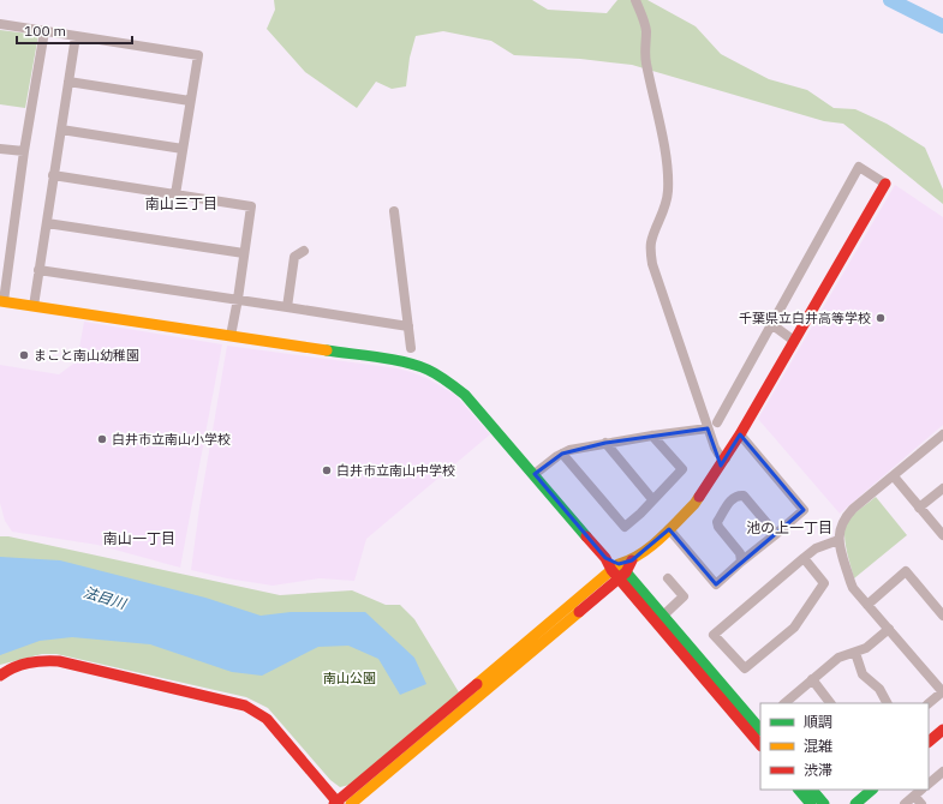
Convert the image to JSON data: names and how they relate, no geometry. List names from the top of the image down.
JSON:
{
  "districts": ["南山三丁目", "池の上一丁目", "南山一丁目"],
  "water": ["法目川"],
  "parks": ["南山公園"],
  "places": [
    "千葉県立白井高等学校",
    "まこと南山幼稚園",
    "白井市立南山小学校",
    "白井市立南山中学校"
  ],
  "legend": ["順調", "混雑", "渋滞"],
  "scale_bar": "100 m"
}
